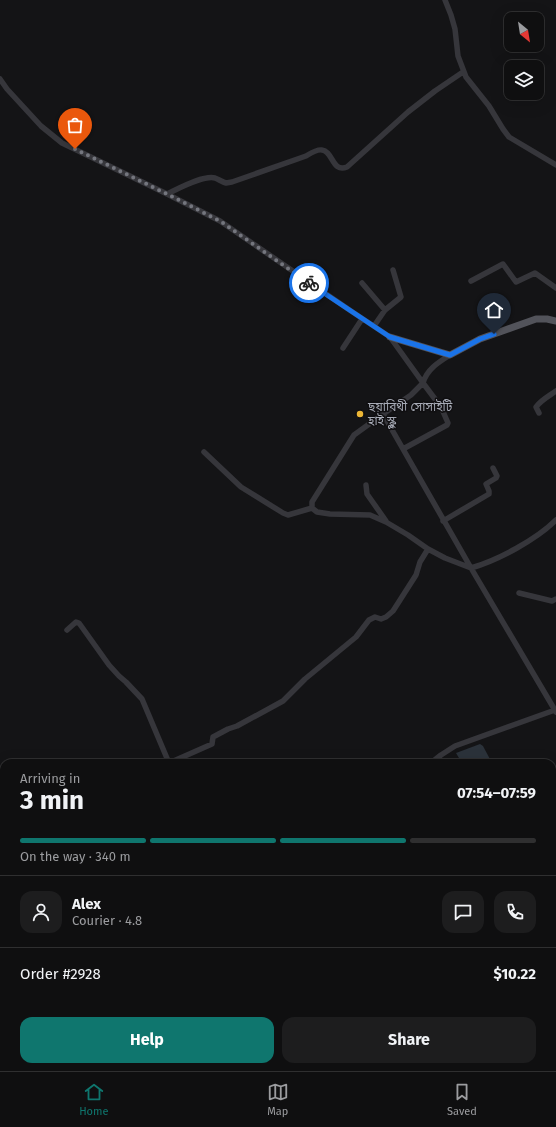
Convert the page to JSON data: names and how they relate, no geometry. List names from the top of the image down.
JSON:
{
  "places": ["ছয়াবিথী সোসাইটি হাই স্কুল"],
  "north": "bottom right",
  "page": {
    "heading": ["3 min", "Arriving in", "07:54–07:59"],
    "panel": [
      "Alex",
      "Courier · 4.8",
      "Order #2928",
      "$10.22"
    ],
    "bar": "On the way · 340 m",
    "buttons": ["Help", "Share"],
    "tabs": ["Home", "Map", "Saved"]
  }
}
